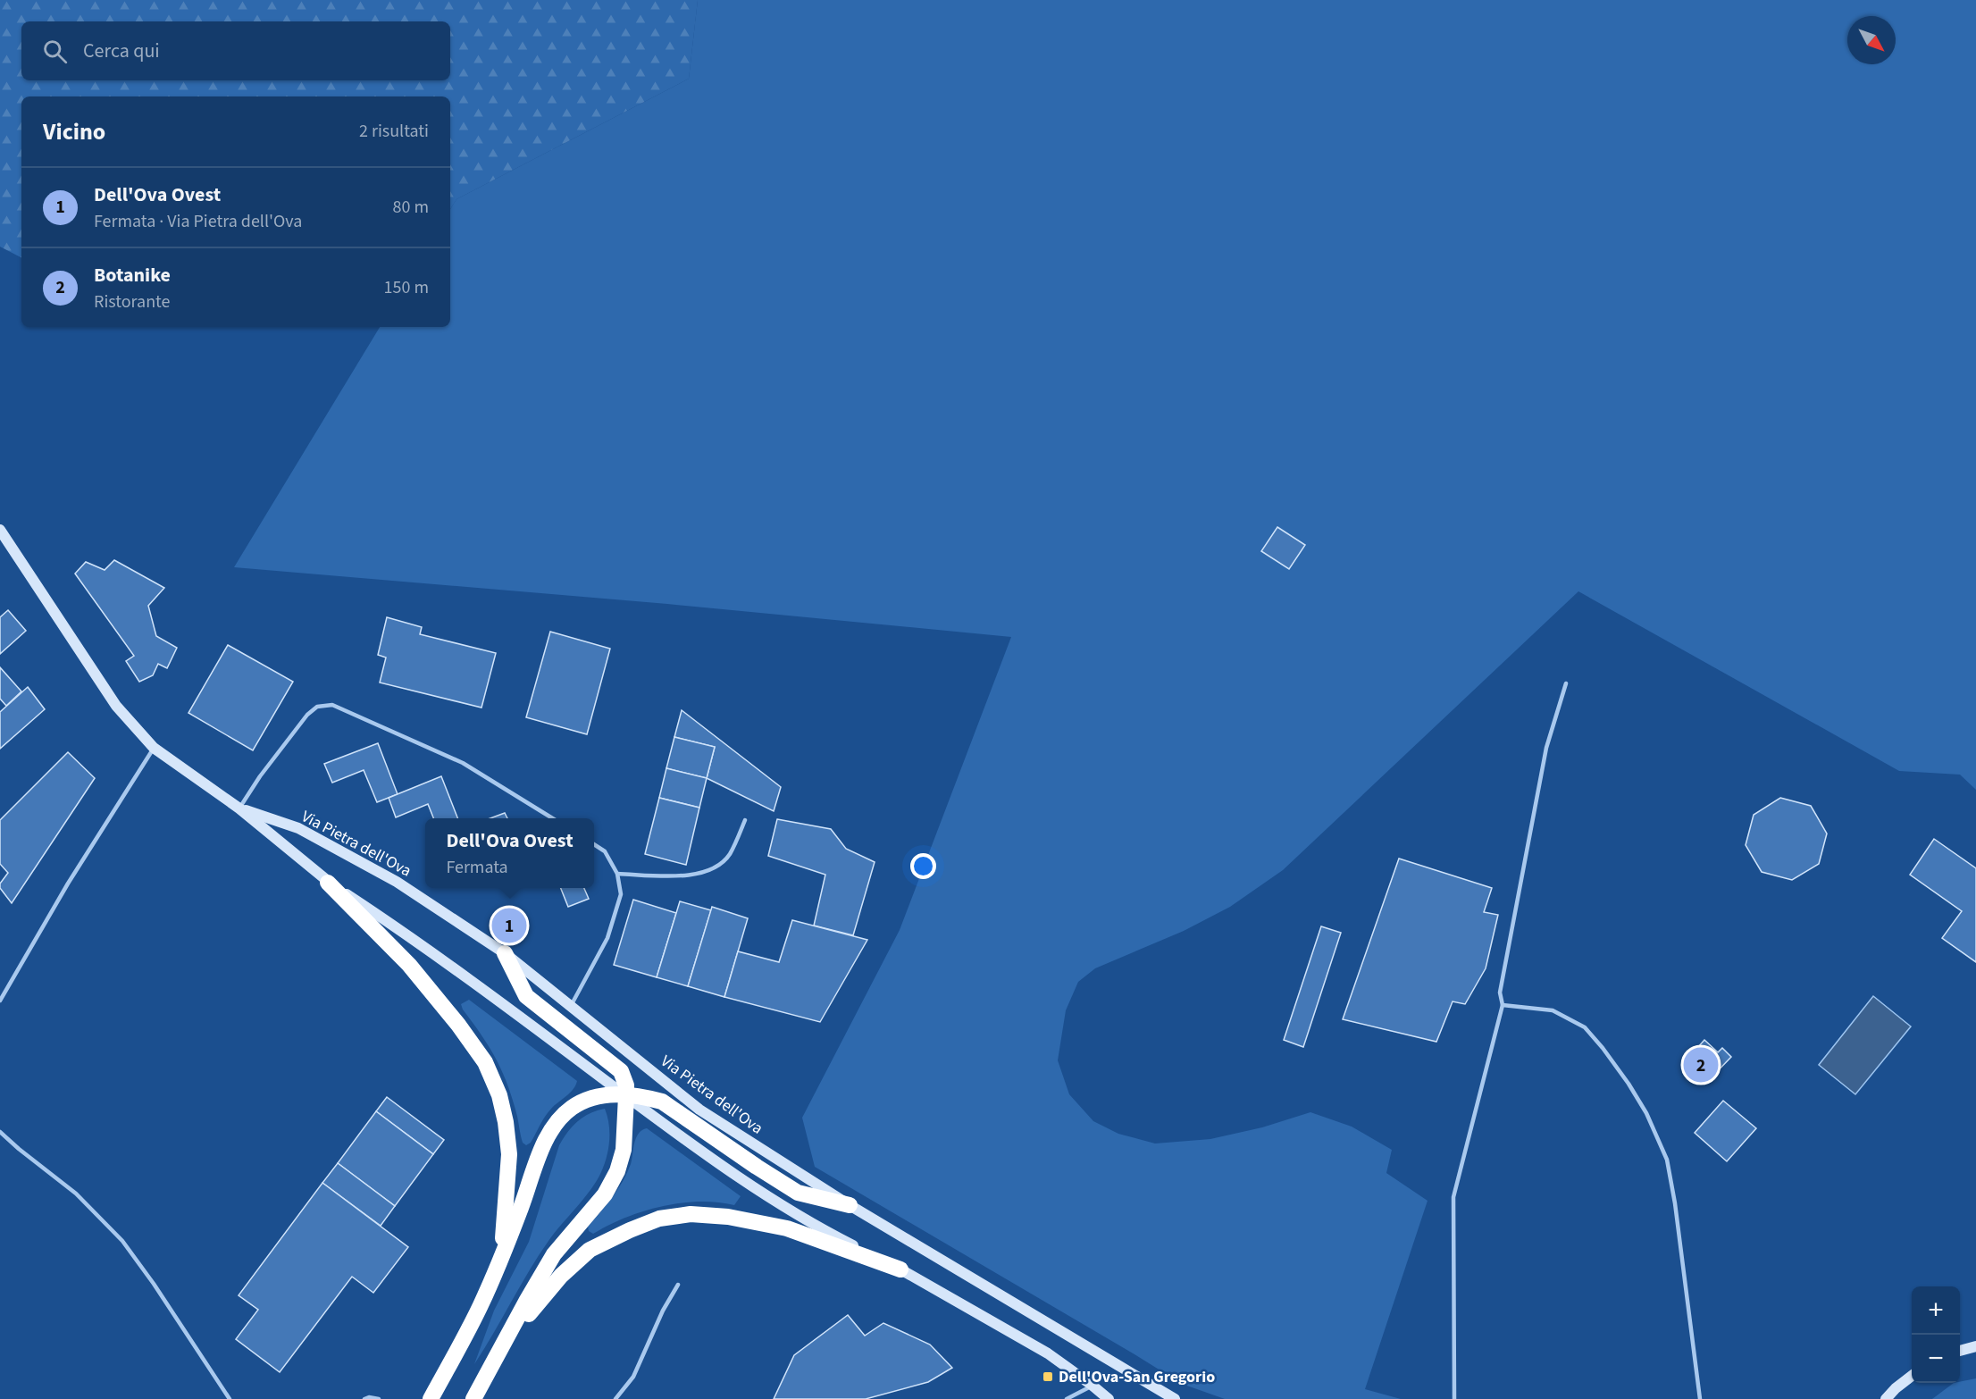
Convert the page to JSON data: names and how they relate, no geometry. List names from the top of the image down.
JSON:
{
  "streets": {
    "main road": ["Via Pietra dell'Ova"]
  },
  "places": {
    "transit": ["Dell'Ova-San Gregorio"]
  },
  "north": "bottom right",
  "page": {
    "search": "Cerca qui",
    "heading": ["Vicino", "2 risultati"],
    "list": [
      {
        "mark": "1",
        "name": "Dell'Ova Ovest",
        "note": "Fermata · Via Pietra dell'Ova",
        "value": "80 m"
      },
      {
        "mark": "2",
        "name": "Botanike",
        "note": "Ristorante",
        "value": "150 m"
      }
    ],
    "popup": ["Dell'Ova Ovest", "Fermata"],
    "pins": ["1", "2"],
    "map_buttons": ["+", "−"]
  }
}
